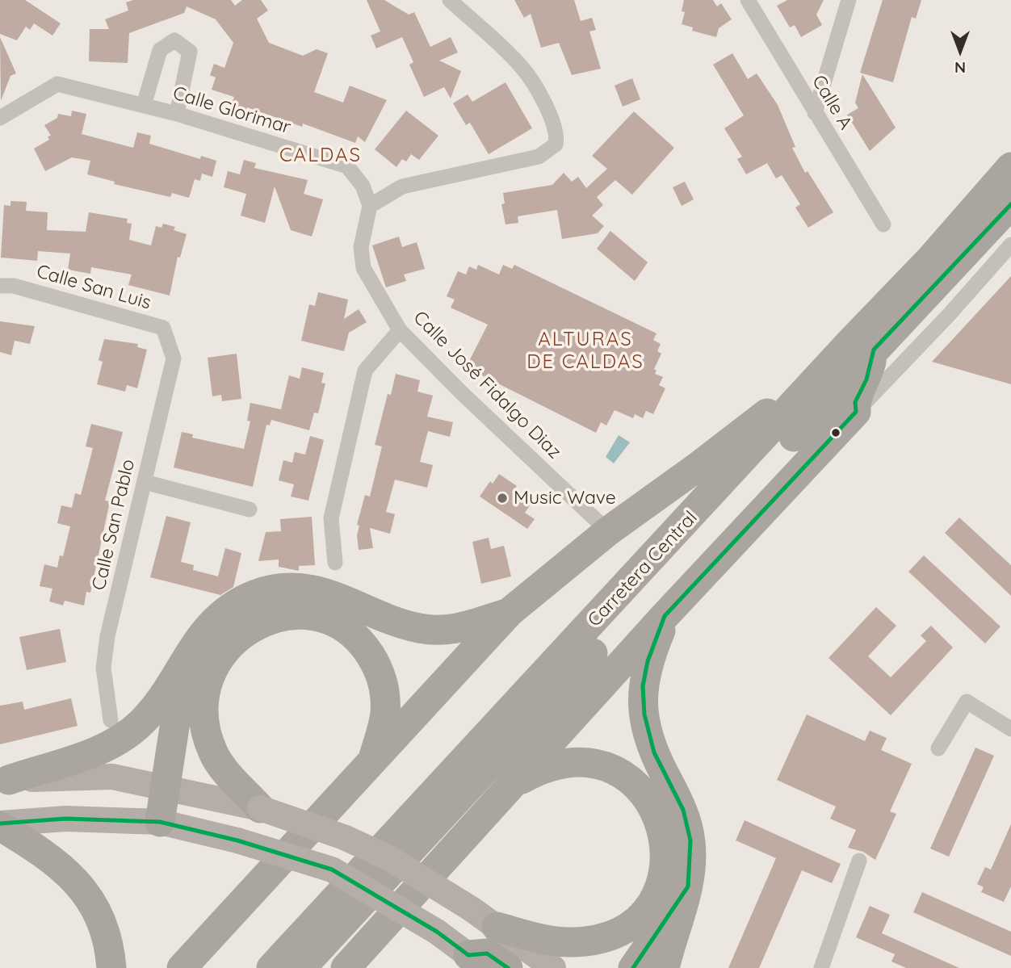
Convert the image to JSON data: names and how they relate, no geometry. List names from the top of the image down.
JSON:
{
  "streets": {
    "highway": ["Carretera Central"],
    "street": [
      "Calle A",
      "Calle Glorimar",
      "Calle San Luis",
      "Calle José Fidalgo Diaz",
      "Calle San Pablo"
    ]
  },
  "crossings": [
    ["Calle Glorimar", "Calle José Fidalgo Diaz"],
    ["Calle San Luis", "Calle San Pablo"]
  ],
  "districts": ["CALDAS", "ALTURAS DE CALDAS"],
  "places": ["Music Wave"],
  "north": "bottom"
}
